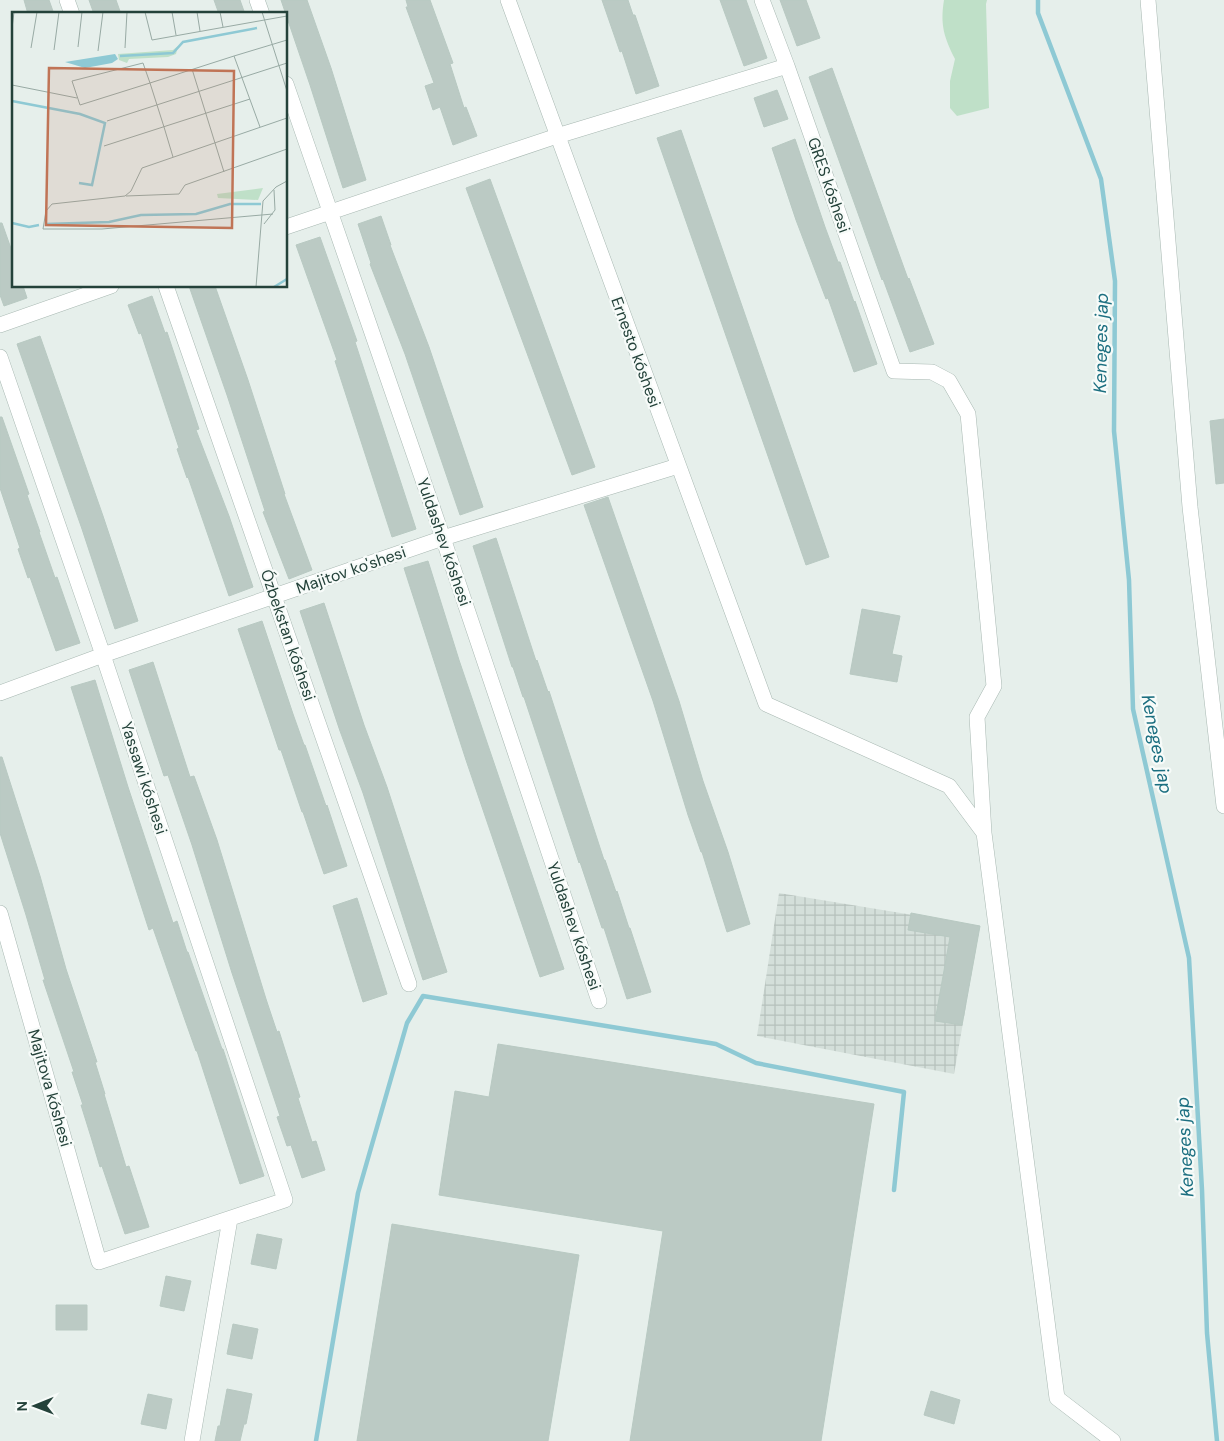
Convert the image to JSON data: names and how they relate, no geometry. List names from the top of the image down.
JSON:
{
  "streets": {
    "street": [
      "GRES kóshesi",
      "Ernesto kóshesi",
      "Yuldashev kóshesi",
      "Majitov ko'shesi",
      "Ózbekstan kóshesi",
      "Yassawi kóshesi",
      "Majitova kóshesi"
    ]
  },
  "crossings": [
    ["GRES kóshesi", "Ernesto kóshesi"],
    ["Ernesto kóshesi", "Majitov ko'shesi"],
    ["Yuldashev kóshesi", "Majitov ko'shesi"],
    ["Majitov ko'shesi", "Ózbekstan kóshesi"],
    ["Majitov ko'shesi", "Yassawi kóshesi"],
    ["Yassawi kóshesi", "Majitova kóshesi"]
  ],
  "water": ["Keneges jap"],
  "north": "left"
}
